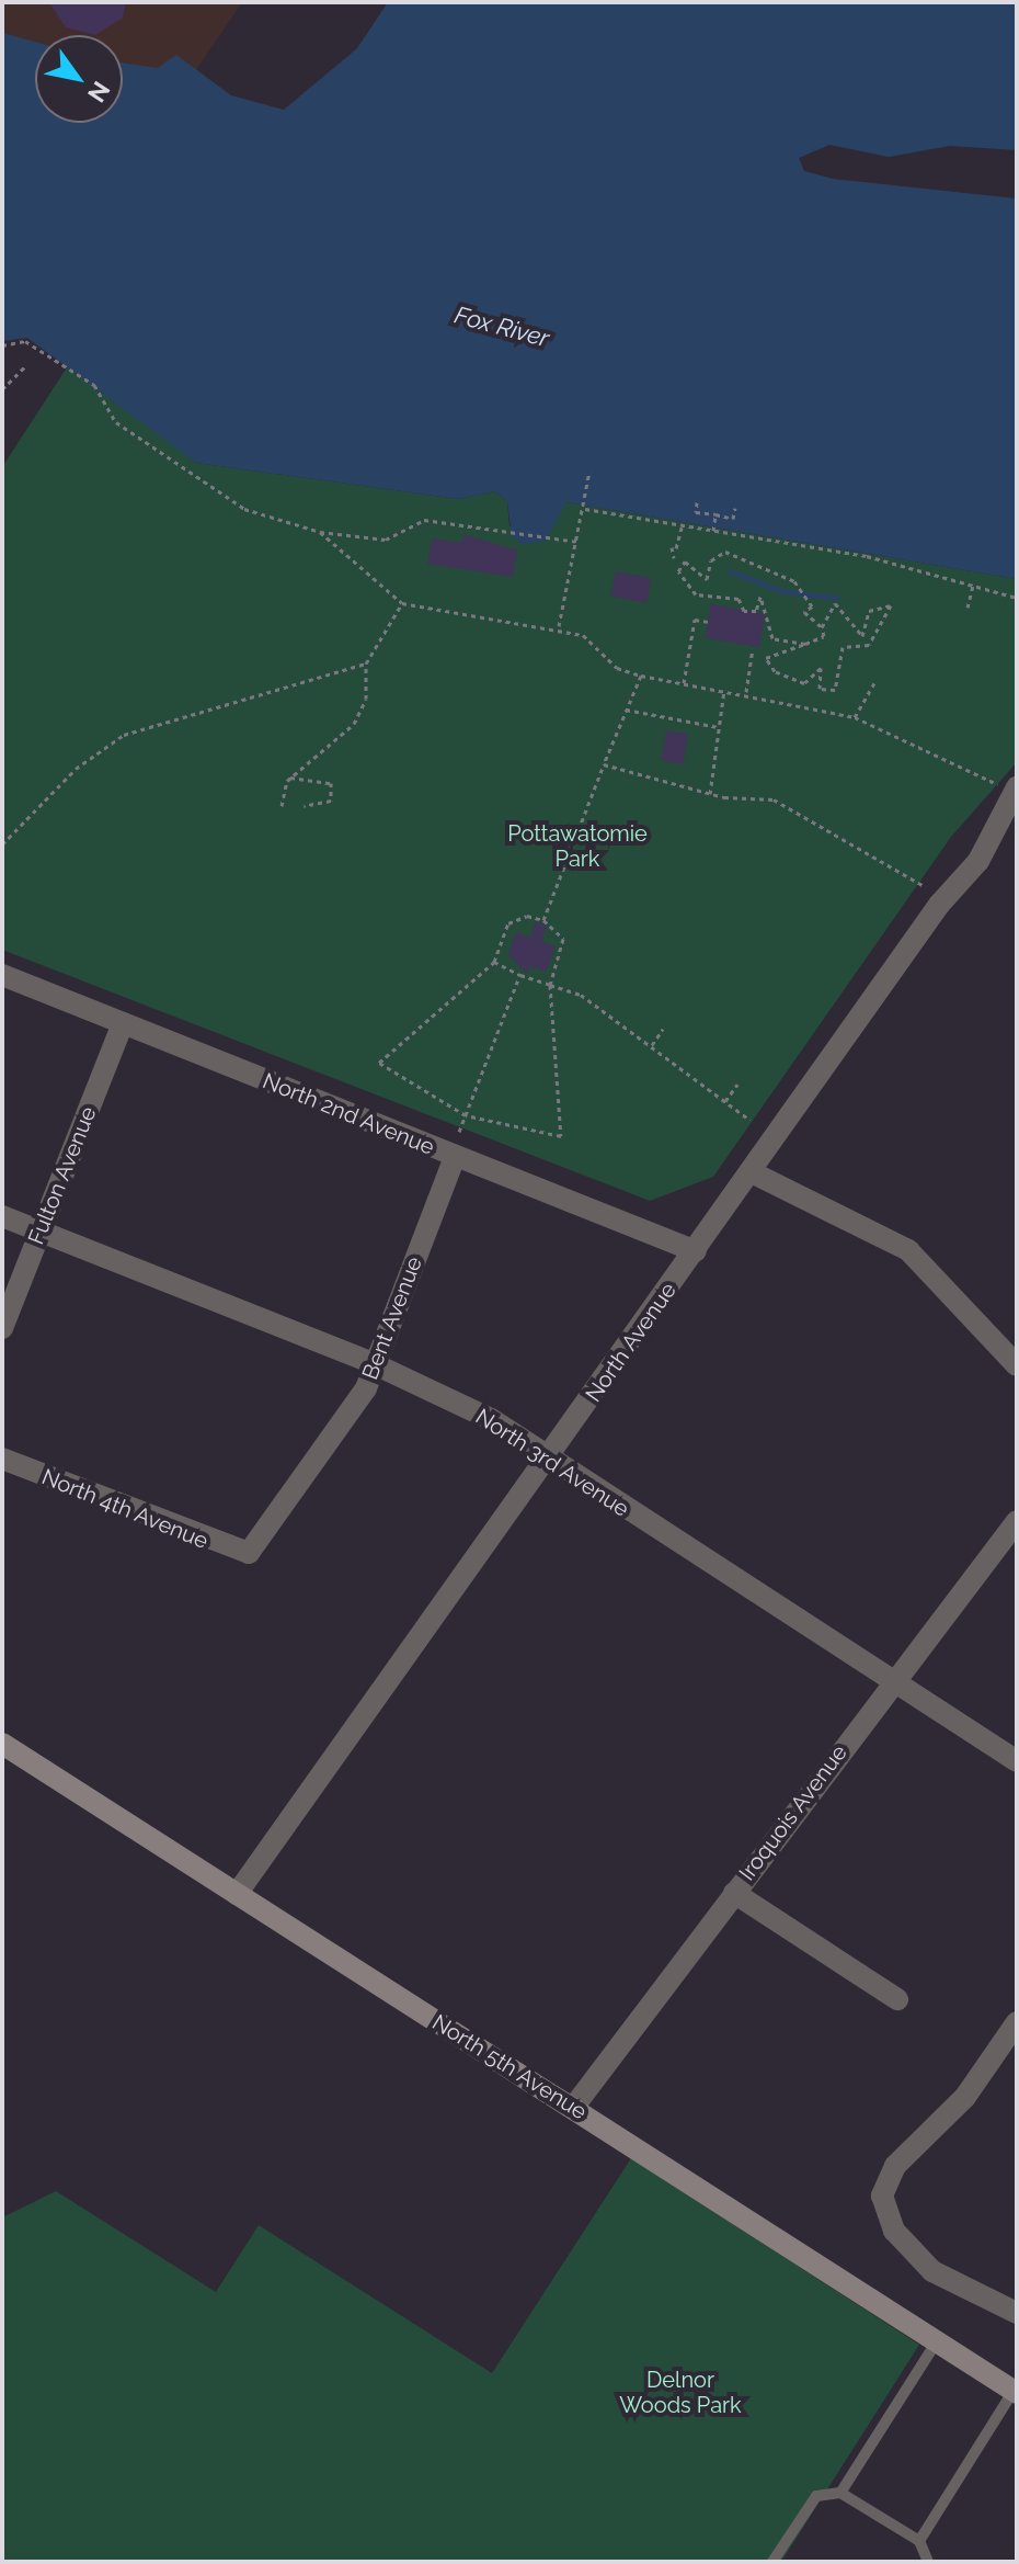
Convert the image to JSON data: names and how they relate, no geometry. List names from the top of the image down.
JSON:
{
  "streets": {
    "main road": ["North 5th Avenue"],
    "street": [
      "North 2nd Avenue",
      "Fulton Avenue",
      "Bent Avenue",
      "North Avenue",
      "North 3rd Avenue",
      "North 4th Avenue",
      "Iroquois Avenue"
    ]
  },
  "crossings": [
    ["North 2nd Avenue", "Fulton Avenue"],
    ["North 2nd Avenue", "Bent Avenue"],
    ["North 2nd Avenue", "North Avenue"],
    ["Fulton Avenue", "North 3rd Avenue"],
    ["Bent Avenue", "North 3rd Avenue"],
    ["Bent Avenue", "North 4th Avenue"],
    ["North Avenue", "North 3rd Avenue"],
    ["North Avenue", "North 5th Avenue"],
    ["North 3rd Avenue", "Iroquois Avenue"],
    ["Iroquois Avenue", "North 5th Avenue"]
  ],
  "water": ["Fox River"],
  "parks": ["Pottawatomie Park", "Delnor Woods Park"],
  "north": "bottom right"
}
